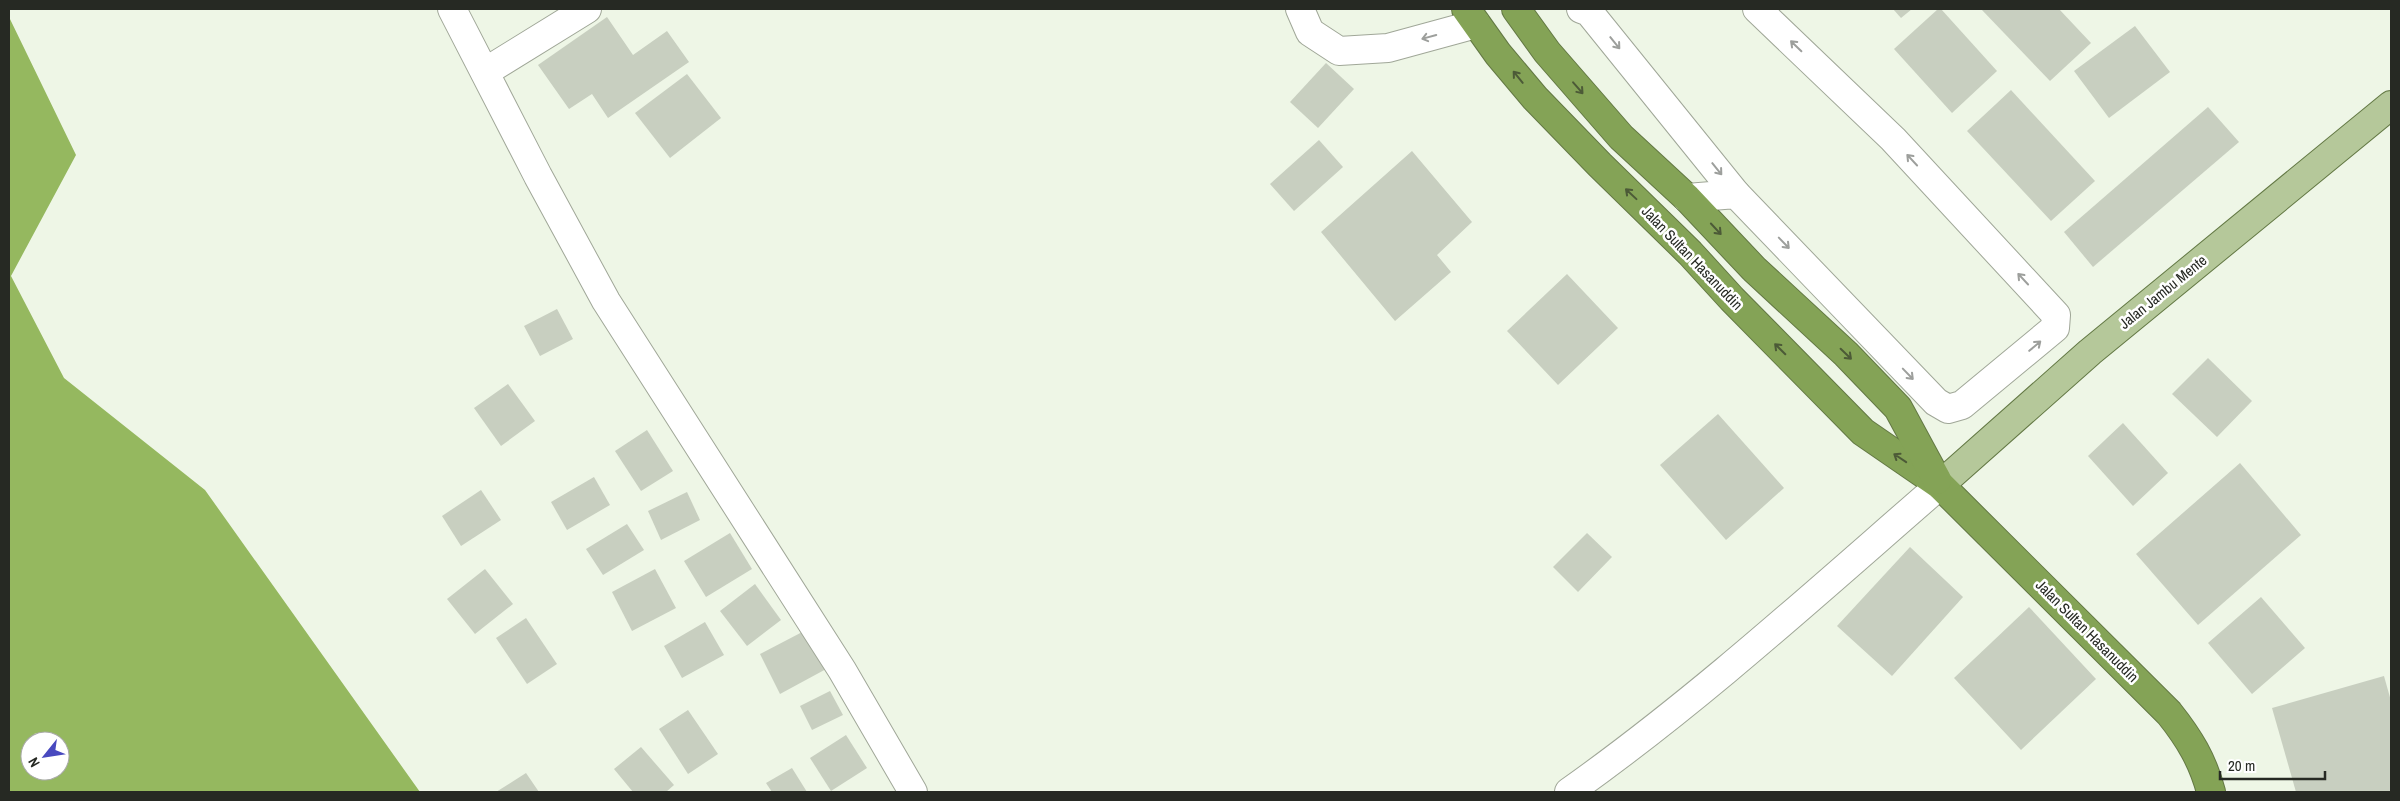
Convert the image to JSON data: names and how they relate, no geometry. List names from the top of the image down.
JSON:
{
  "streets": {
    "highway": ["Jalan Sultan Hasanuddin"],
    "main road": ["Jalan Jambu Mente"]
  },
  "crossings": [
    ["Jalan Sultan Hasanuddin", "Jalan Jambu Mente"]
  ],
  "scale_bar": "20 m",
  "north": "bottom left"
}
